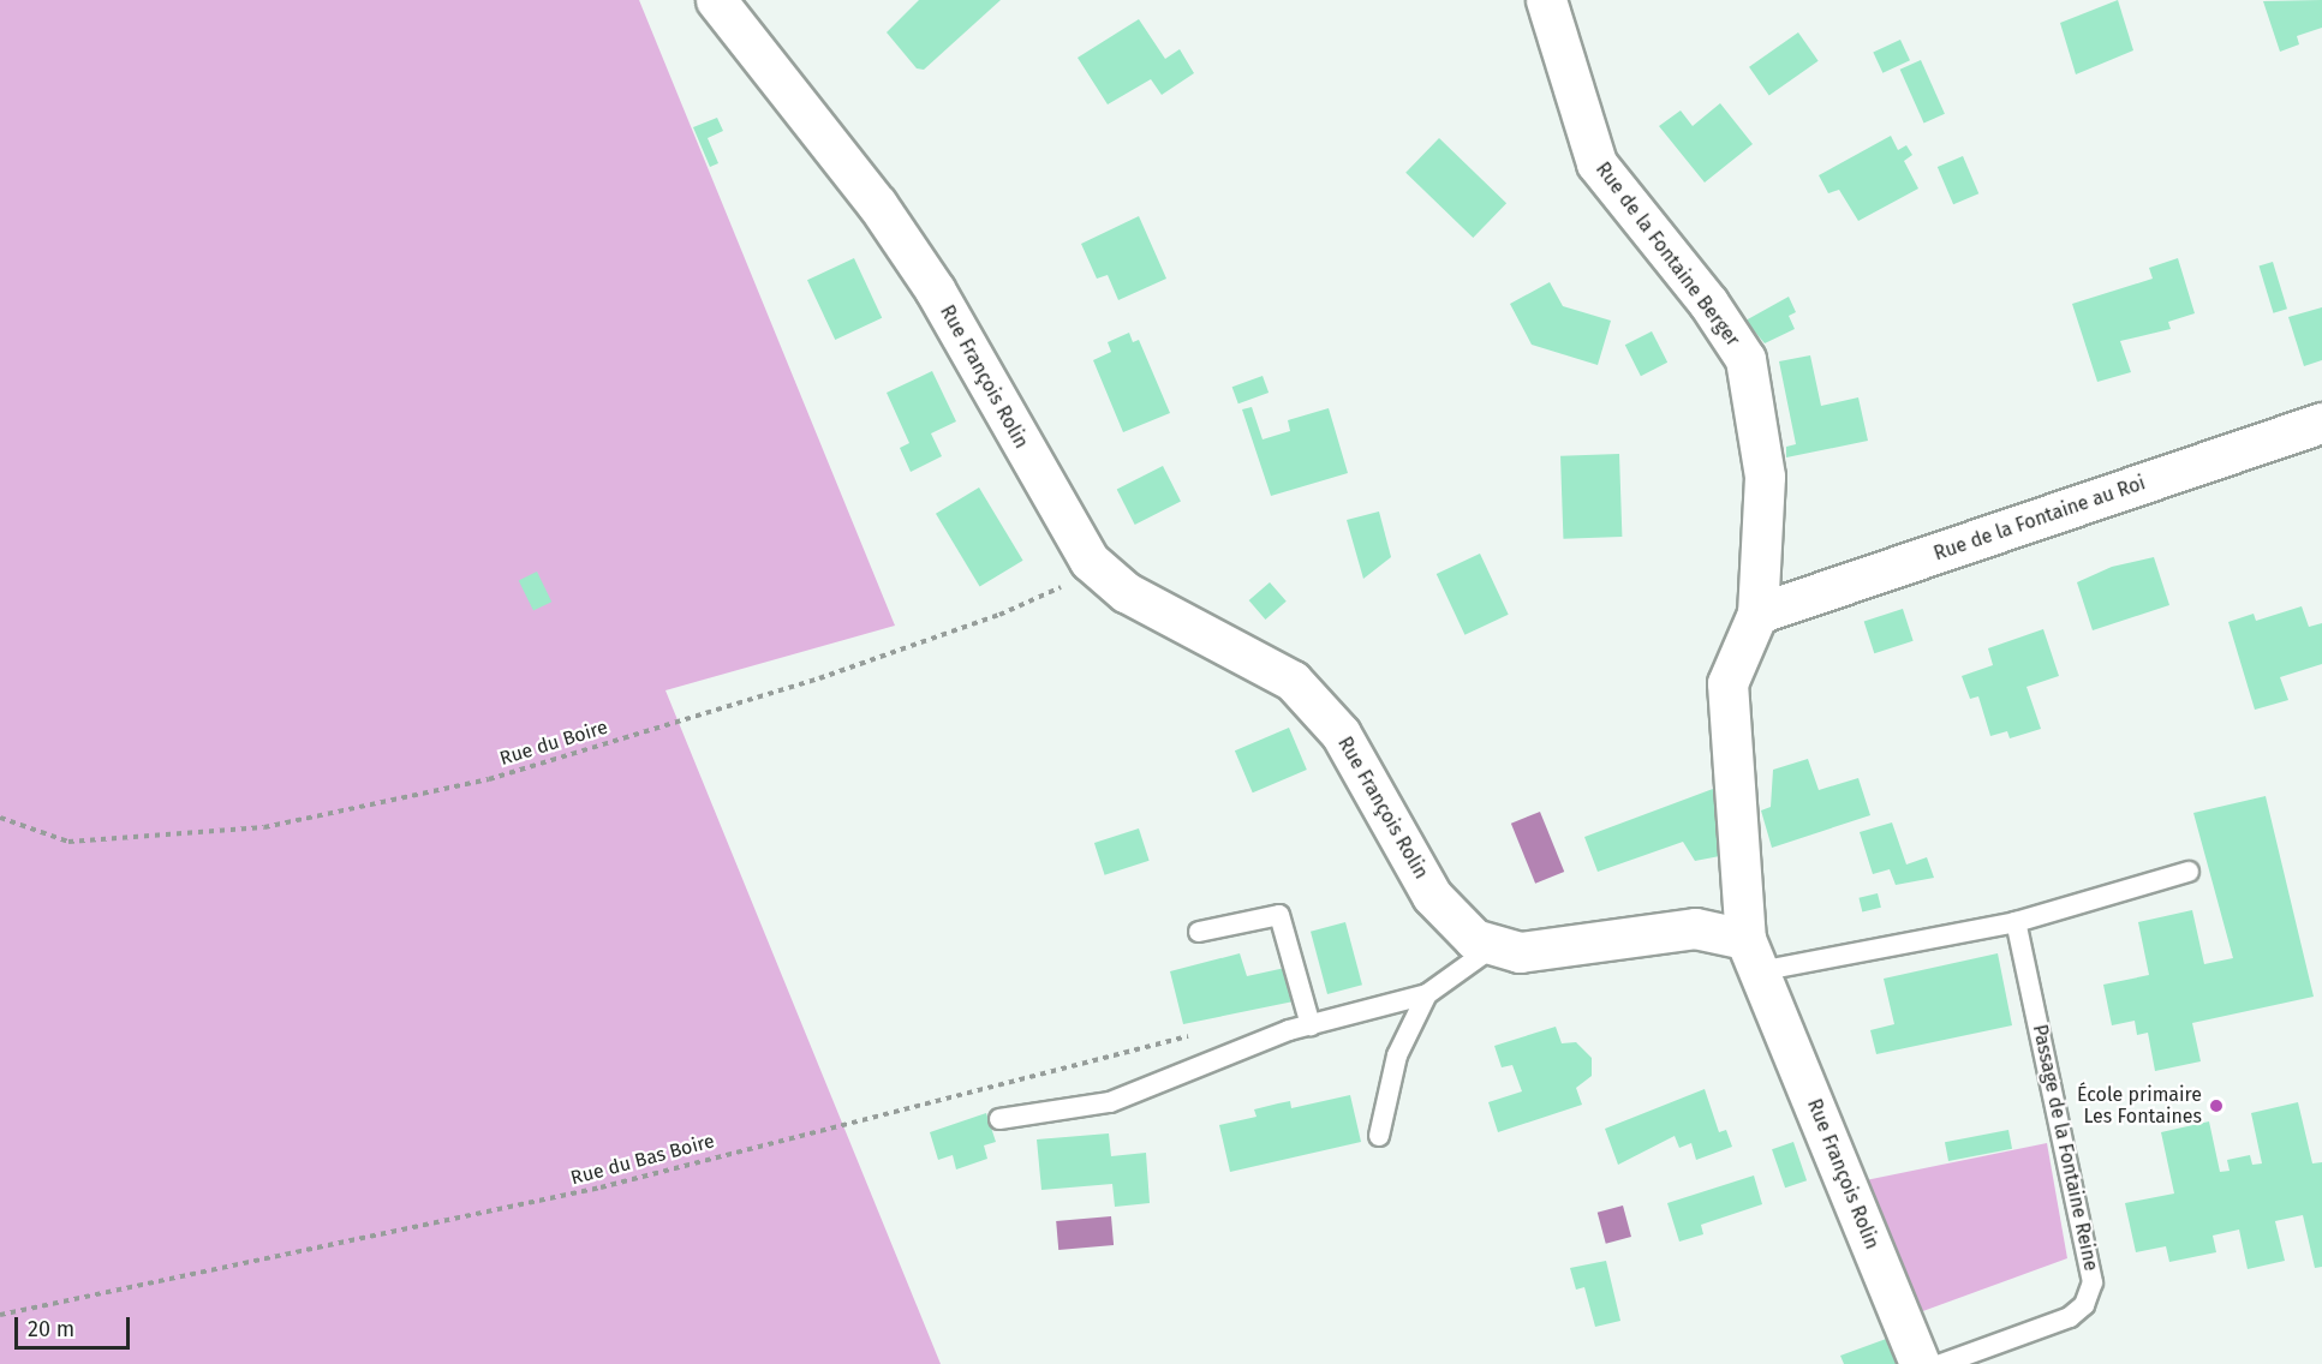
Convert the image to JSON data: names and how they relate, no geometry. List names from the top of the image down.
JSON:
{
  "streets": {
    "street": ["Rue de la Fontaine Berger", "Rue François Rolin", "Rue de la Fontaine au Roi"],
    "lane": ["Passage de la Fontaine Reine"],
    "path": ["Rue du Boire", "Rue du Bas Boire"]
  },
  "crossings": [
    ["Rue de la Fontaine Berger", "Rue François Rolin"],
    ["Rue de la Fontaine Berger", "Rue de la Fontaine au Roi"],
    ["Rue François Rolin", "Rue du Boire"]
  ],
  "places": ["École primaire Les Fontaines"],
  "scale_bar": "20 m"
}
